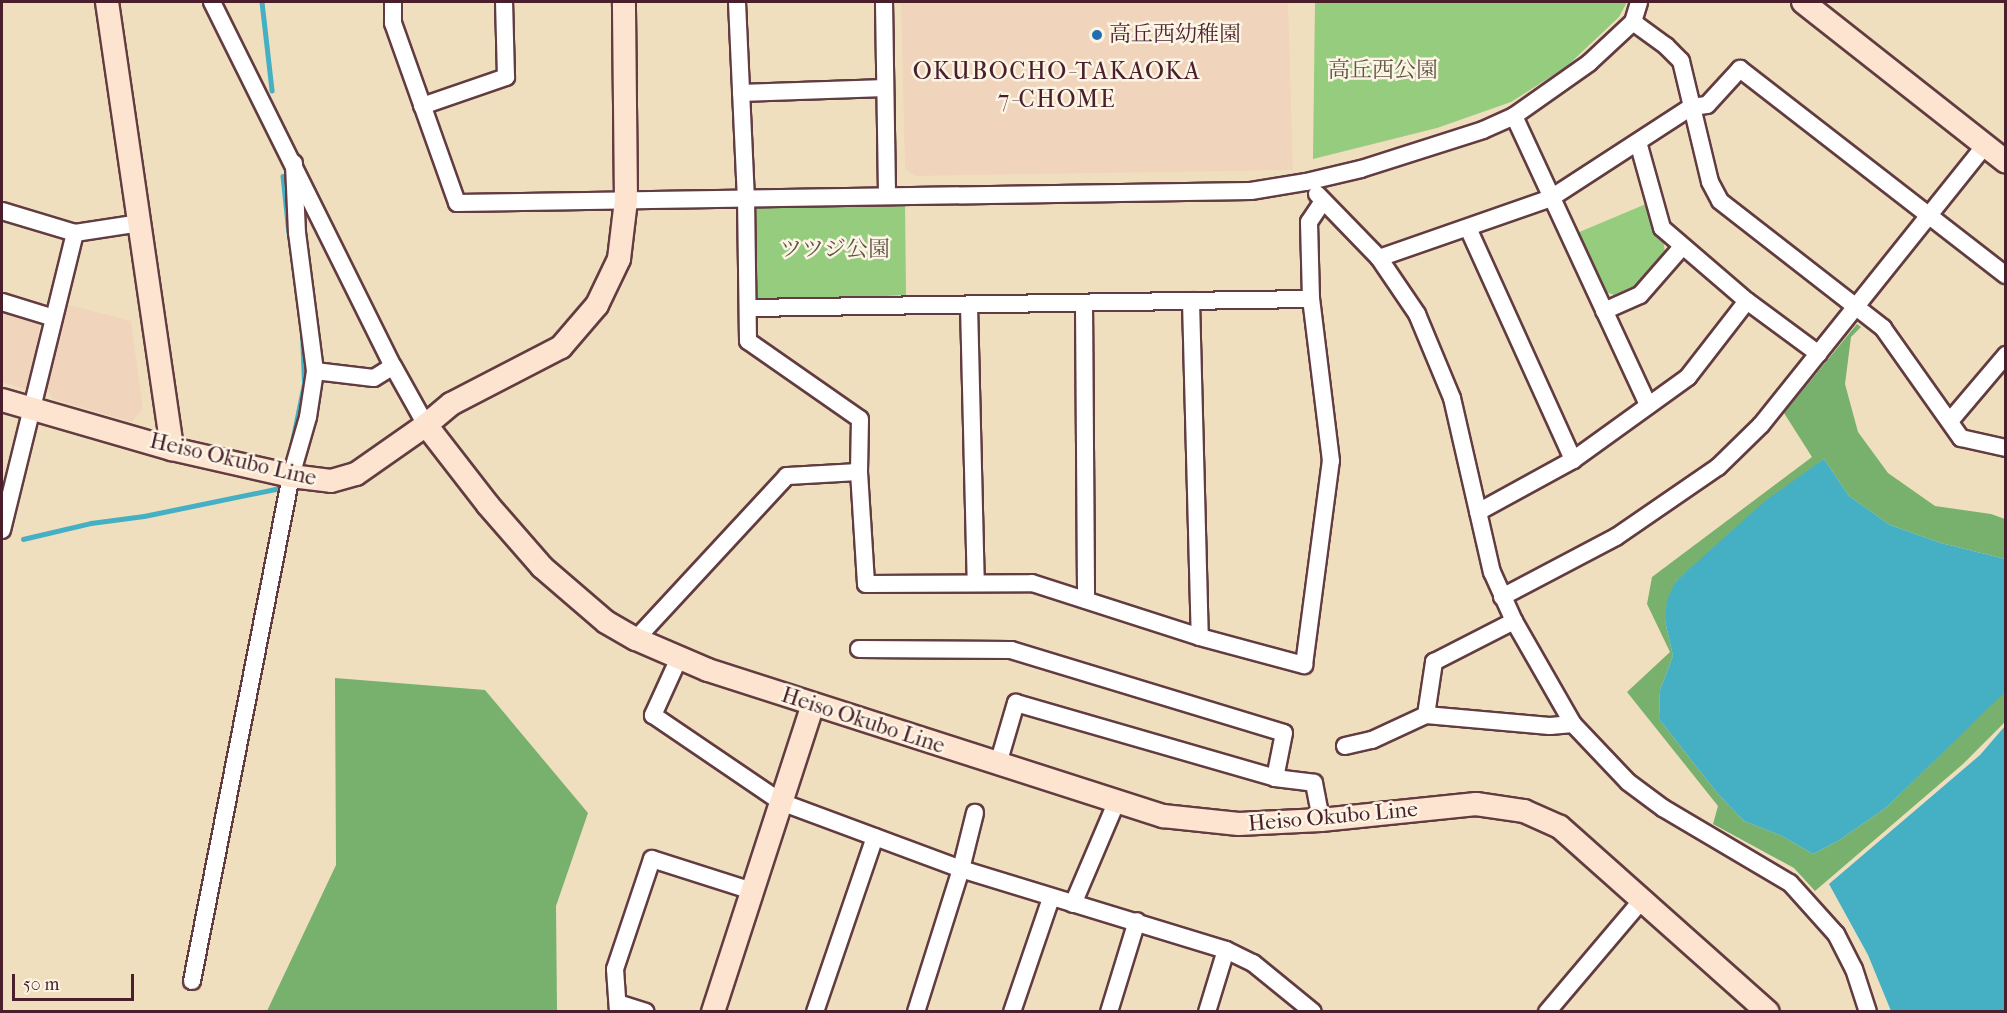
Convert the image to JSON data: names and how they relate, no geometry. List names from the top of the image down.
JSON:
{
  "streets": {
    "main road": ["Heiso Okubo Line"]
  },
  "districts": ["OKUBOCHO-TAKAOKA 7-CHOME"],
  "parks": ["高丘西公園", "ツツジ公園"],
  "places": ["高丘西幼稚園"],
  "scale_bar": "50 m"
}
